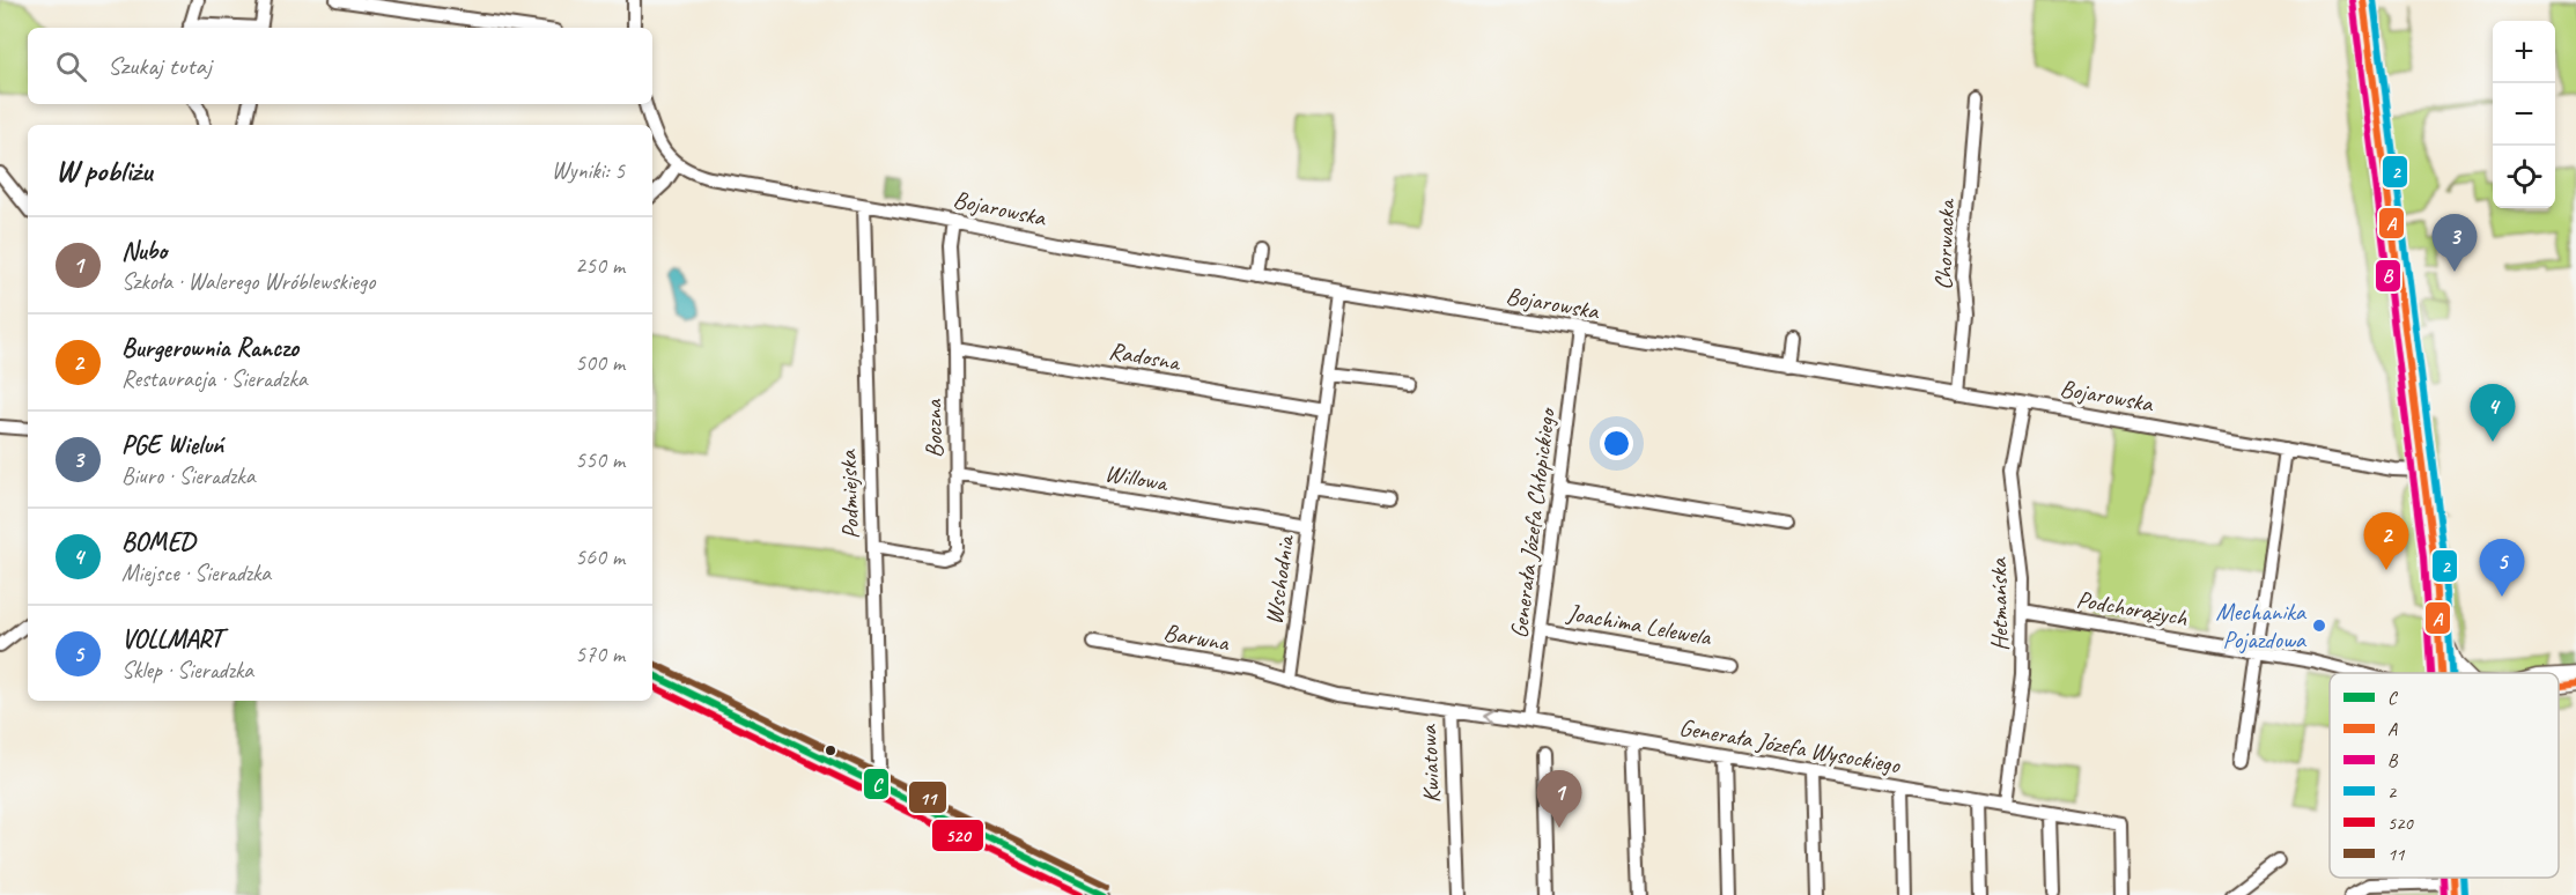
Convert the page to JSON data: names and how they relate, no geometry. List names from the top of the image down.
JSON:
{
  "streets": {
    "street": [
      "Bojarowska",
      "Chorwacka",
      "Radosna",
      "Boczna",
      "Willowa",
      "Podmiejska",
      "Generała Józefa Chłopickiego",
      "Wschodnia",
      "Hetmańska",
      "Podchorążych",
      "Joachima Lelewela",
      "Barwna",
      "Generała Józefa Wysockiego",
      "Kwiatowa"
    ]
  },
  "crossings": [
    ["Bojarowska", "Chorwacka"],
    ["Bojarowska", "Boczna"],
    ["Bojarowska", "Podmiejska"],
    ["Bojarowska", "Generała Józefa Chłopickiego"],
    ["Bojarowska", "Wschodnia"],
    ["Bojarowska", "Hetmańska"],
    ["Radosna", "Boczna"],
    ["Radosna", "Wschodnia"],
    ["Boczna", "Willowa"],
    ["Boczna", "Podmiejska"],
    ["Willowa", "Wschodnia"],
    ["Generała Józefa Chłopickiego", "Joachima Lelewela"],
    ["Generała Józefa Chłopickiego", "Generała Józefa Wysockiego"],
    ["Wschodnia", "Barwna"],
    ["Wschodnia", "Kwiatowa"],
    ["Hetmańska", "Podchorążych"],
    ["Hetmańska", "Generała Józefa Wysockiego"],
    ["Barwna", "Kwiatowa"],
    ["Generała Józefa Wysockiego", "Kwiatowa"]
  ],
  "places": ["Mechanika Pojazdowa"],
  "lines": [
    "transit line A",
    "transit line 2",
    "transit line B",
    "transit line 11",
    "transit line C",
    "transit line 520"
  ],
  "legend": [
    "C",
    "A",
    "B",
    "2",
    "520",
    "11"
  ],
  "page": {
    "map_buttons": ["+", "−"],
    "search": "Szukaj tutaj",
    "heading": ["W pobliżu", "Wyniki: 5"],
    "pins": [
      "3",
      "4",
      "2",
      "5",
      "1"
    ],
    "list": [
      {
        "mark": "1",
        "name": "Nubo",
        "note": "Szkoła · Walerego Wróblewskiego",
        "value": "250 m"
      },
      {
        "mark": "2",
        "name": "Burgerownia Ranczo",
        "note": "Restauracja · Sieradzka",
        "value": "500 m"
      },
      {
        "mark": "3",
        "name": "PGE Wieluń",
        "note": "Biuro · Sieradzka",
        "value": "550 m"
      },
      {
        "mark": "4",
        "name": "BOMED",
        "note": "Miejsce · Sieradzka",
        "value": "560 m"
      },
      {
        "mark": "5",
        "name": "VOLLMART",
        "note": "Sklep · Sieradzka",
        "value": "570 m"
      }
    ]
  }
}
